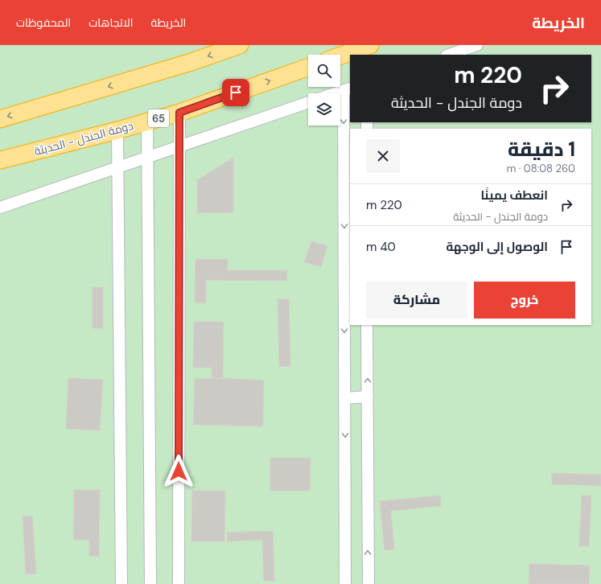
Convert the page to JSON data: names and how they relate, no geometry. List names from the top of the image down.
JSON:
{
  "streets": {
    "highway": ["65", "دومة الجندل - الحديثة"]
  },
  "page": {
    "header": "الخريطة",
    "nav": ["الخريطة", "الاتجاهات", "المحفوظات"],
    "turn": ["220 m", "دومة الجندل - الحديثة"],
    "heading": ["1 دقيقة", "260 m · 08:08"],
    "list": [
      {
        "name": "انعطف يمينًا",
        "note": "دومة الجندل - الحديثة",
        "value": "220 m"
      },
      {
        "name": "الوصول إلى الوجهة",
        "value": "40 m"
      }
    ],
    "buttons": ["خروج", "مشاركة"]
  }
}
